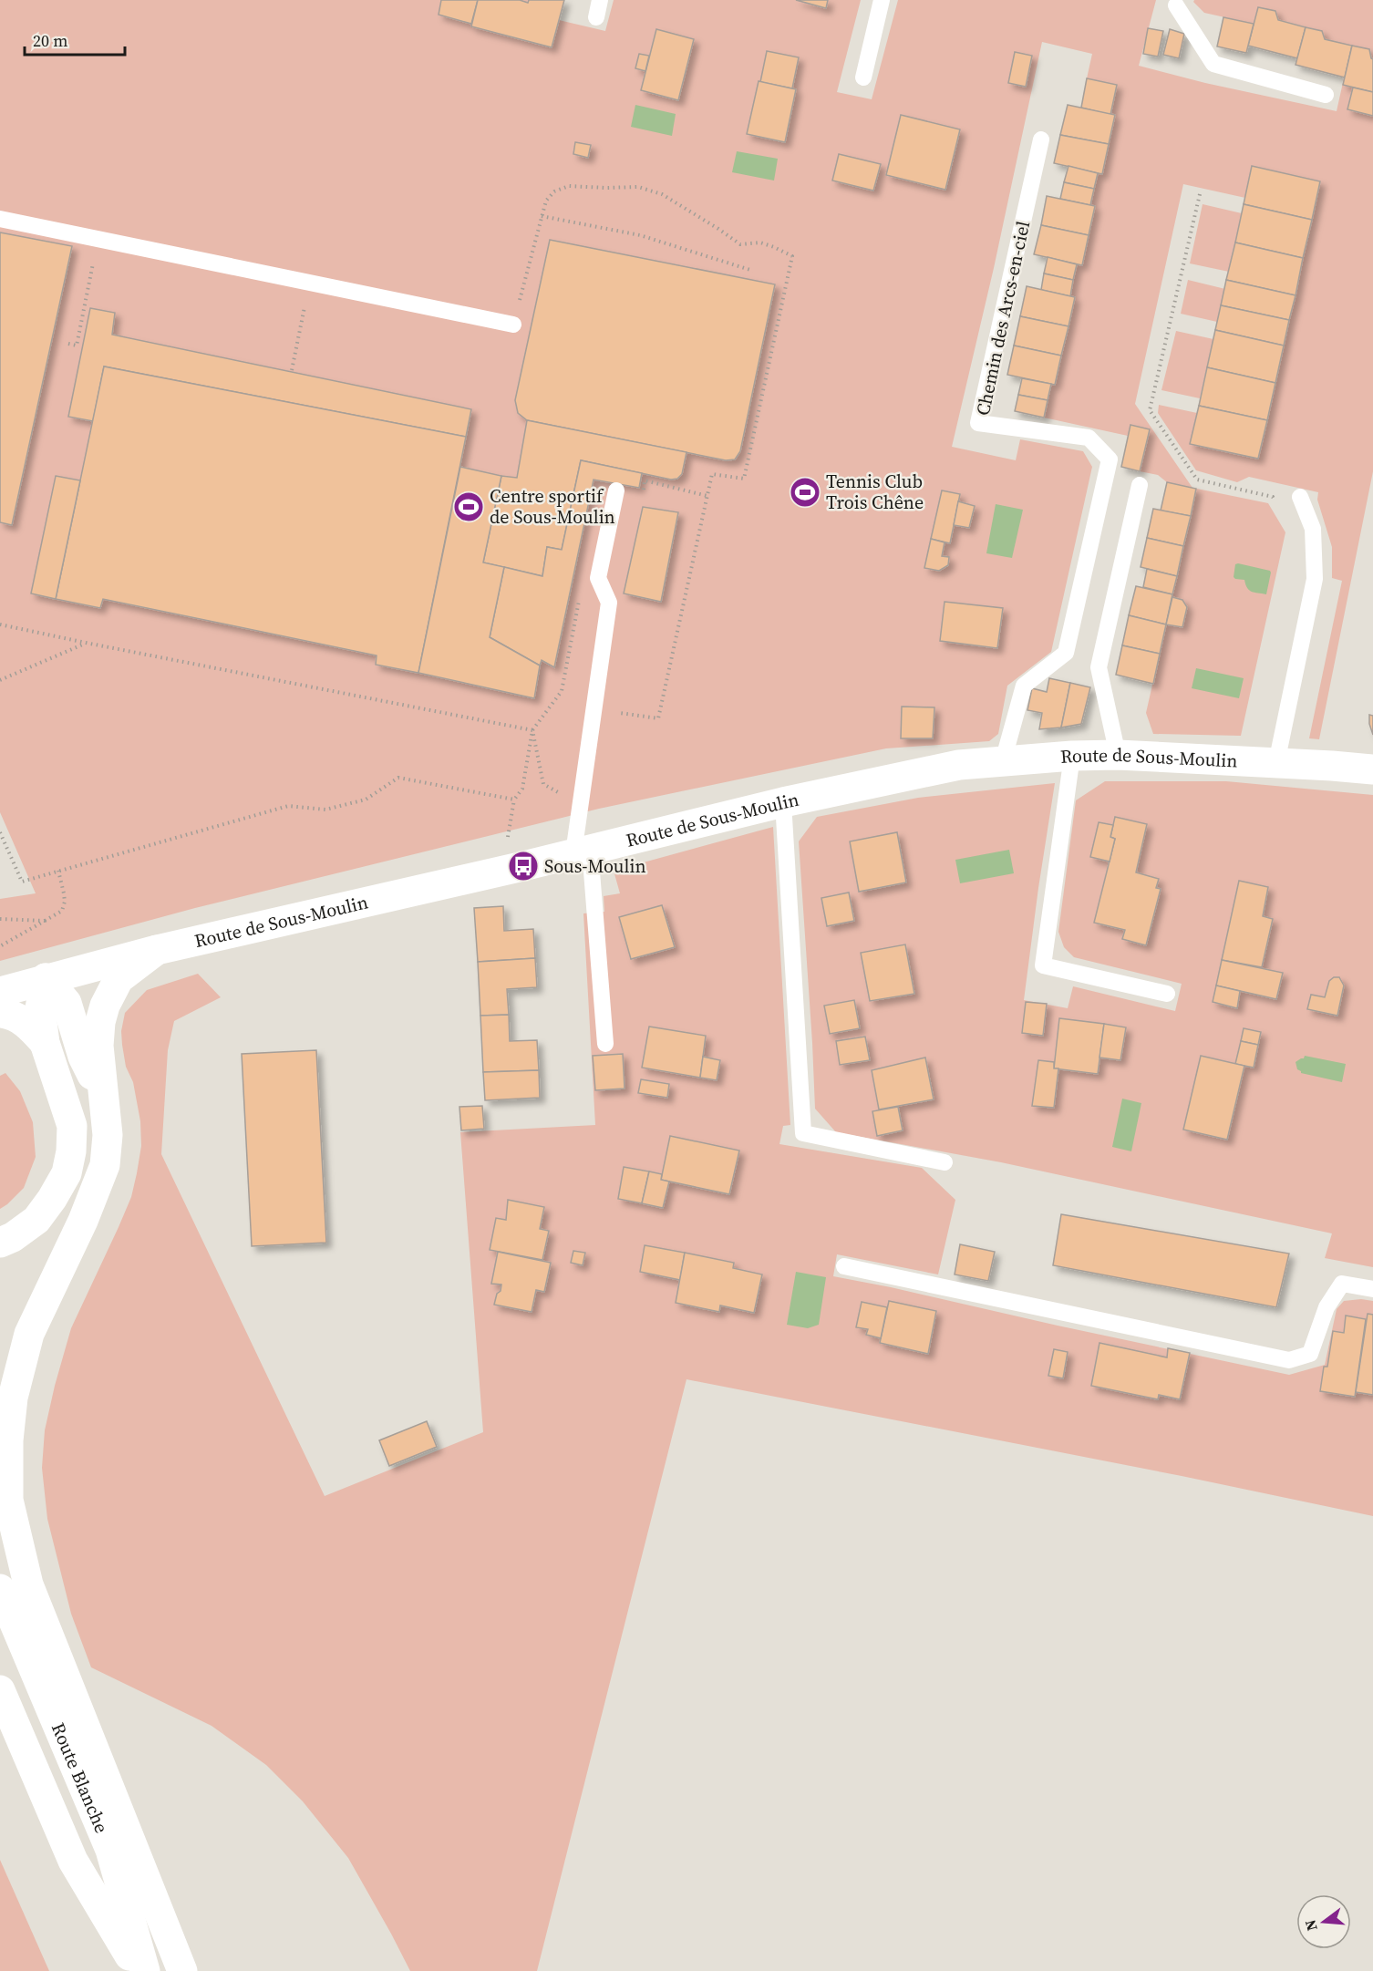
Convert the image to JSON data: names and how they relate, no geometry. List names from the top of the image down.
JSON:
{
  "streets": {
    "main road": ["Route de Sous-Moulin", "Route Blanche"],
    "lane": ["Chemin des Arcs-en-ciel"]
  },
  "crossings": [
    ["Chemin des Arcs-en-ciel", "Route de Sous-Moulin"]
  ],
  "places": {
    "sports": ["Tennis Club Trois Chêne", "Centre sportif de Sous-Moulin"],
    "bus stop": ["Sous-Moulin"]
  },
  "scale_bar": "20 m",
  "north": "left"
}
